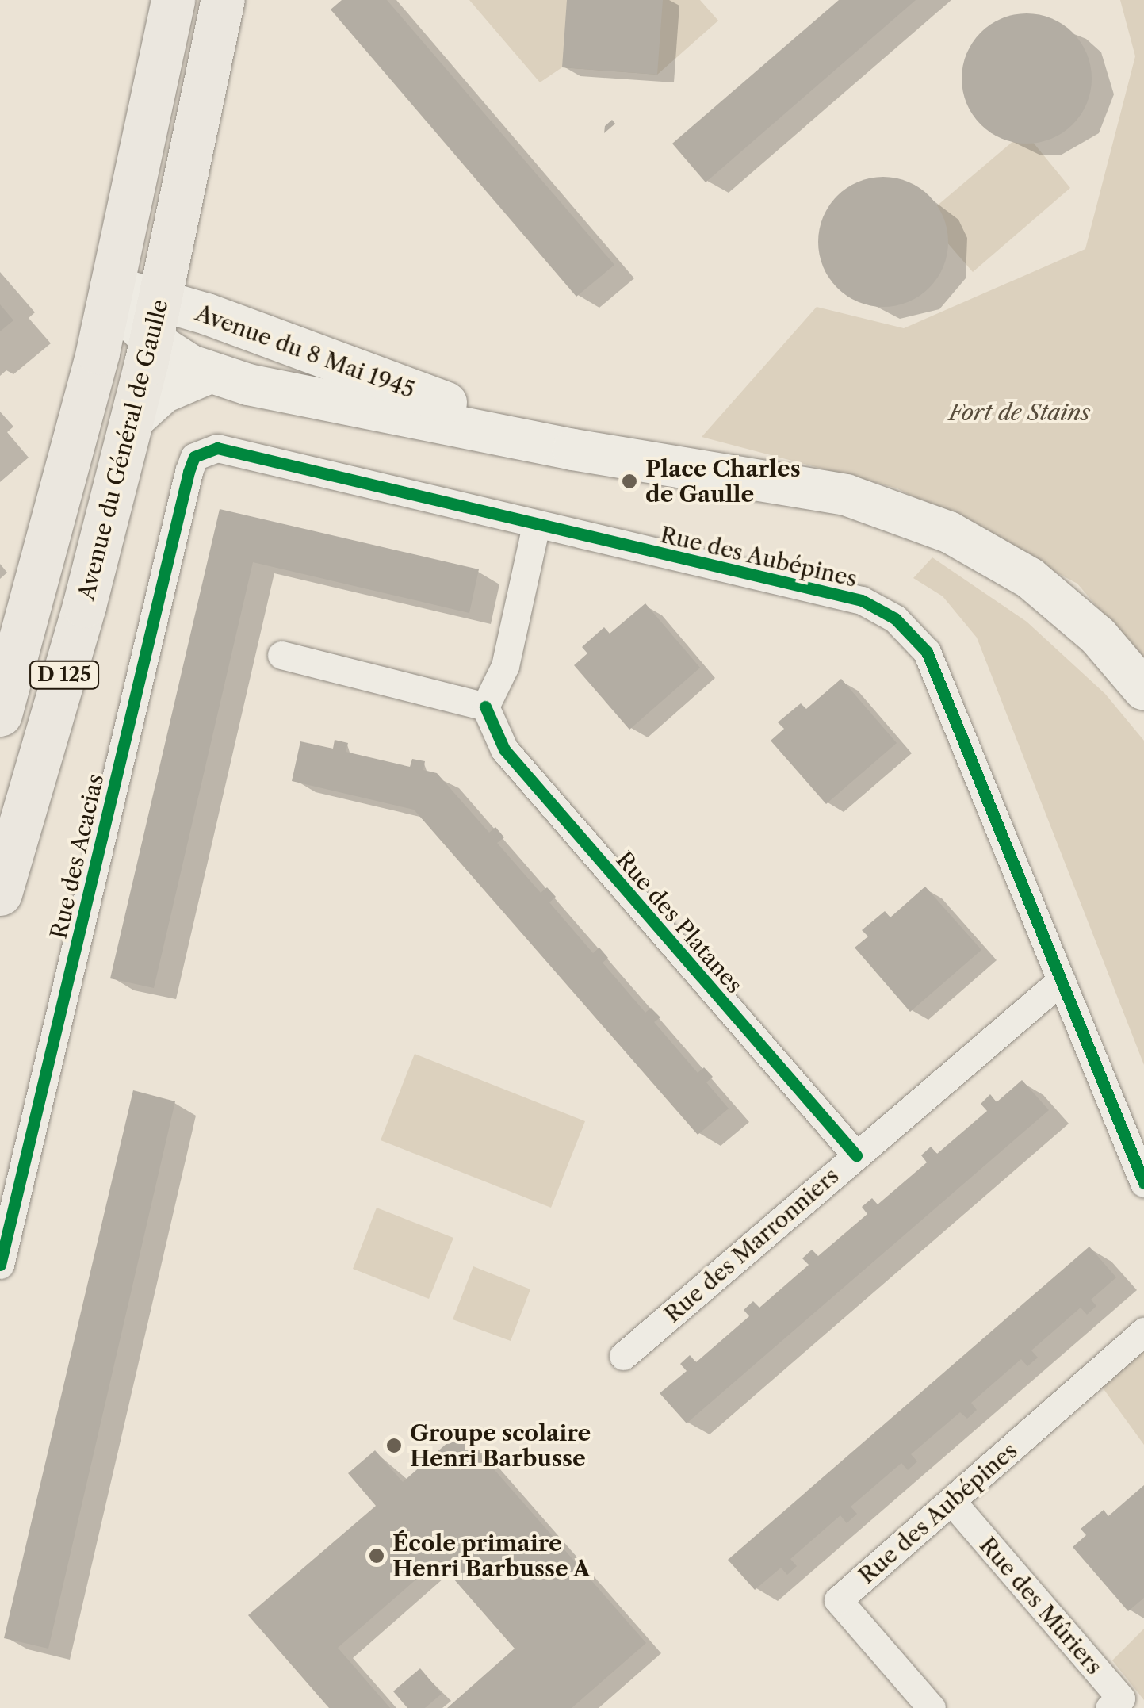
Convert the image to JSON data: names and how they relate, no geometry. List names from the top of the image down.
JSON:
{
  "streets": {
    "main road": ["Avenue du Général de Gaulle", "D 125"],
    "street": [
      "Avenue du 8 Mai 1945",
      "Rue des Aubépines",
      "Rue des Acacias",
      "Rue des Platanes",
      "Rue des Marronniers",
      "Rue des Mûriers"
    ]
  },
  "crossings": [
    ["Avenue du 8 Mai 1945", "Avenue du Général de Gaulle"],
    ["Avenue du 8 Mai 1945", "D 125"],
    ["Rue des Aubépines", "Rue des Acacias"],
    ["Rue des Aubépines", "Rue des Marronniers"],
    ["Rue des Aubépines", "Rue des Mûriers"],
    ["Rue des Platanes", "Rue des Marronniers"]
  ],
  "parks": ["Fort de Stains"],
  "places": ["Place Charles de Gaulle", "Groupe scolaire Henri Barbusse", "École primaire Henri Barbusse A"]
}
